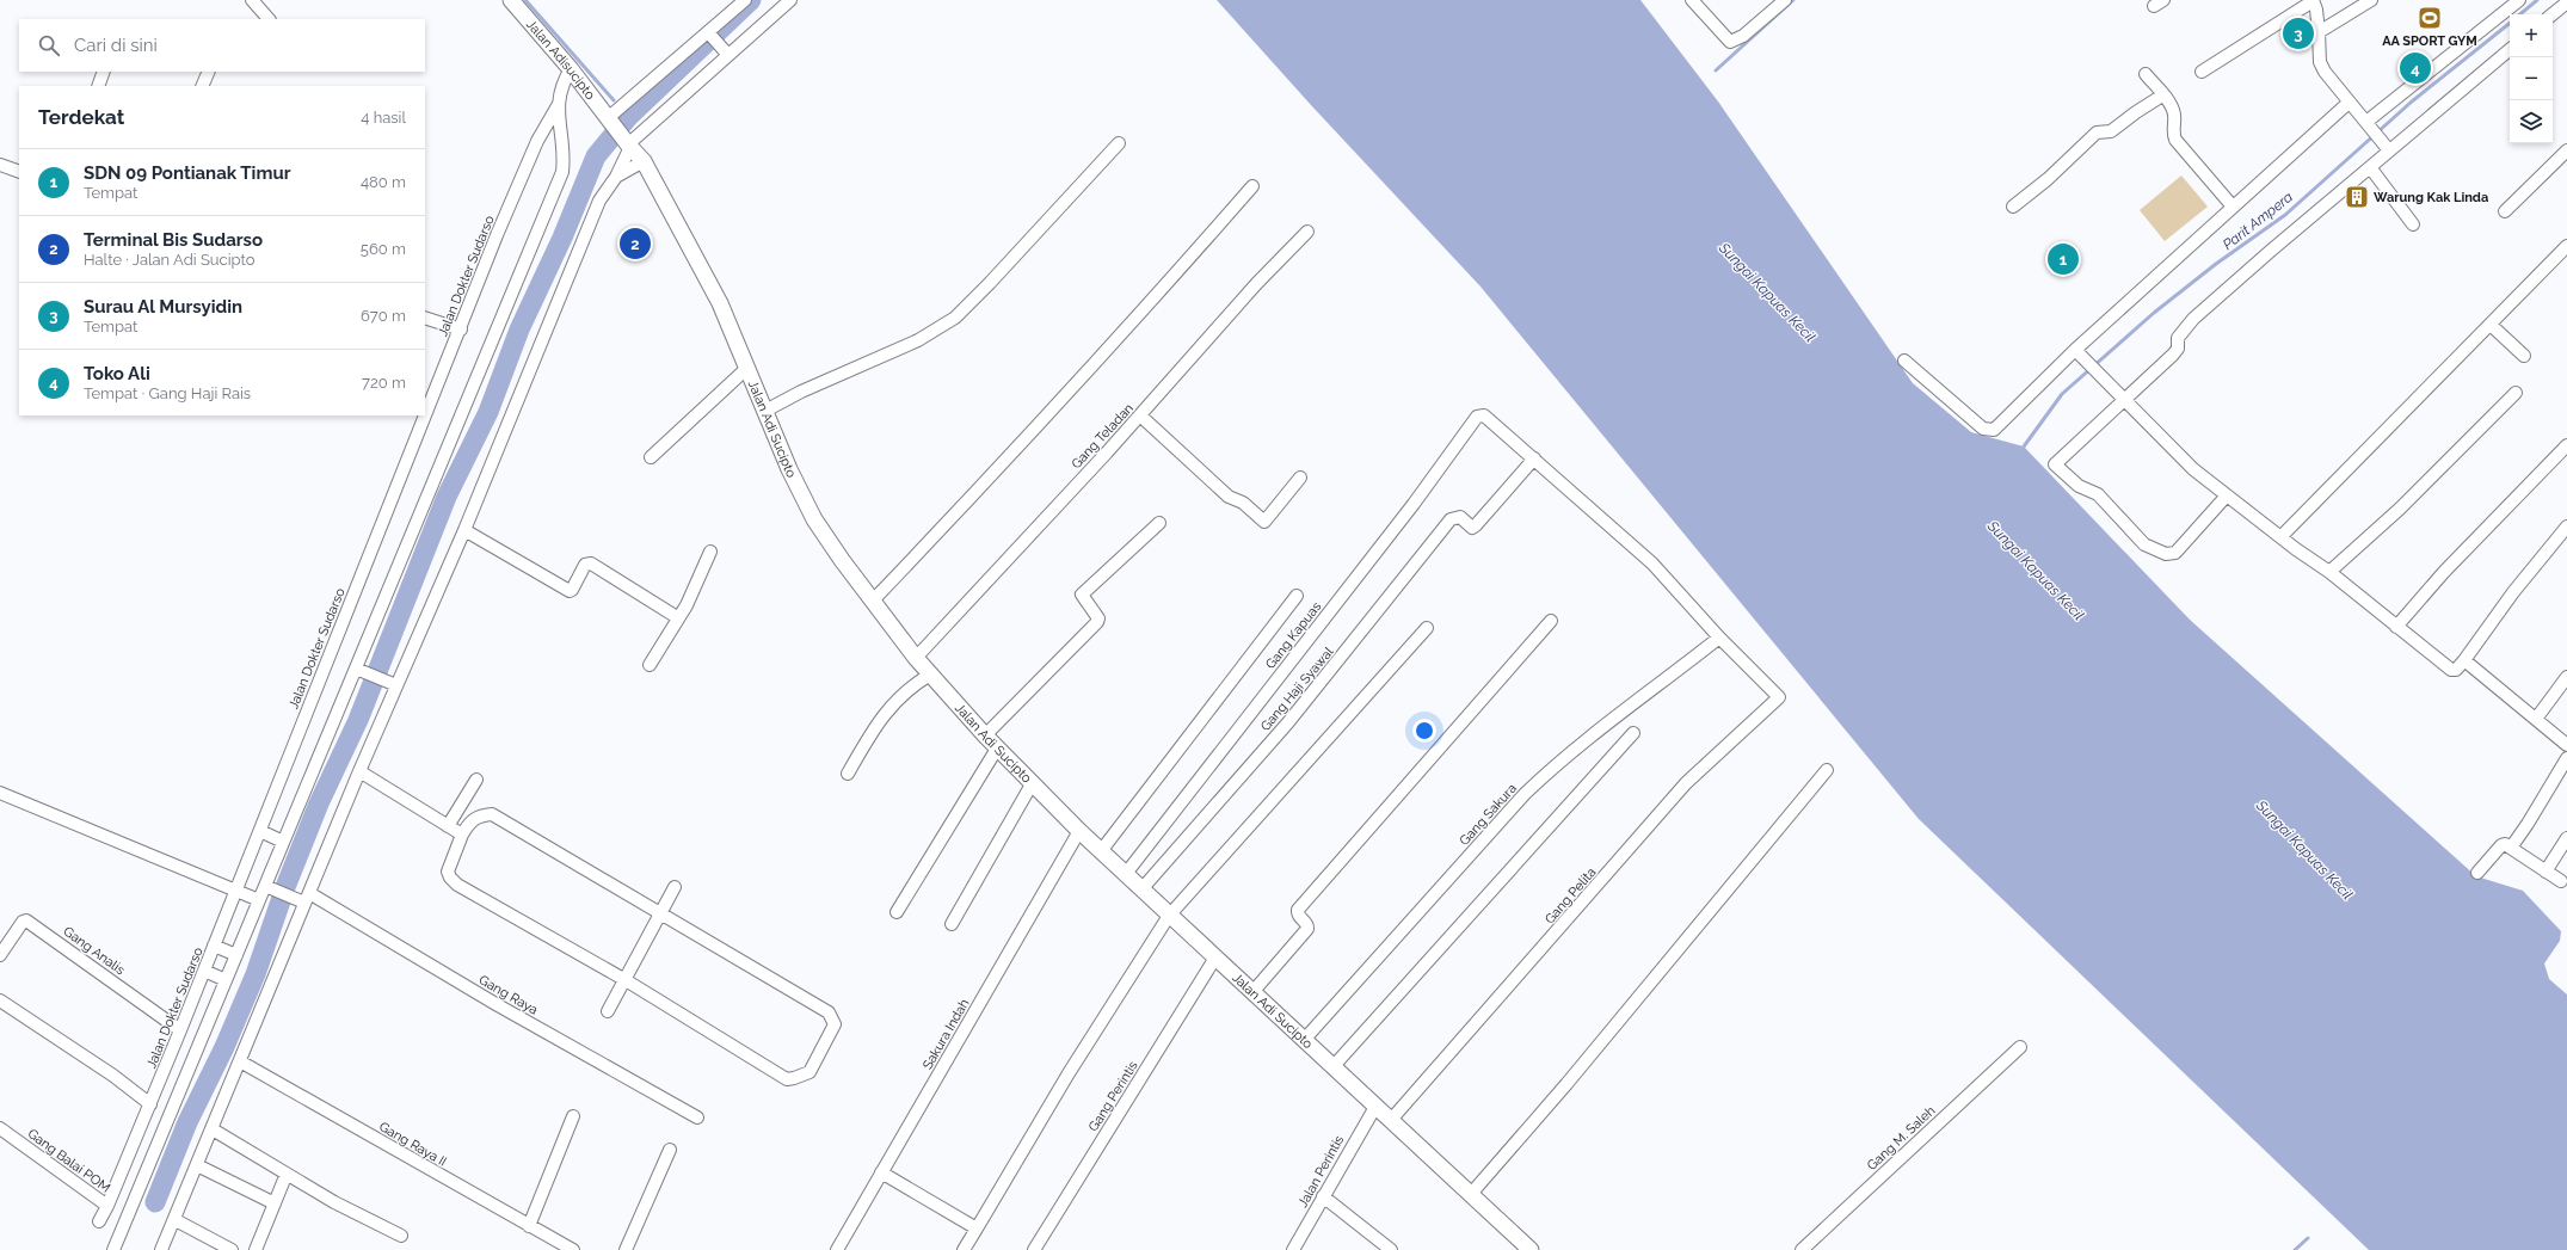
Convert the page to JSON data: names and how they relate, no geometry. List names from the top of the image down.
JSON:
{
  "streets": {
    "main road": ["Jalan Adisucipto", "Jalan Adi Sucipto"],
    "street": [
      "Jalan Dokter Sudarso",
      "Gang Teladan",
      "Gang Kapuas",
      "Gang Haji Syawal",
      "Gang Sakura",
      "Gang Pelita",
      "Gang Analis",
      "Gang Raya",
      "Sakura Indah",
      "Gang Perintis",
      "Gang M. Saleh",
      "Gang Raya II",
      "Gang Balai POM",
      "Jalan Perintis"
    ]
  },
  "crossings": [
    ["Jalan Adisucipto", "Jalan Adi Sucipto"],
    ["Jalan Dokter Sudarso", "Gang Analis"],
    ["Jalan Dokter Sudarso", "Gang Balai POM"],
    ["Jalan Adi Sucipto", "Gang Teladan"],
    ["Jalan Adi Sucipto", "Gang Kapuas"],
    ["Jalan Adi Sucipto", "Gang Haji Syawal"],
    ["Jalan Adi Sucipto", "Gang Sakura"],
    ["Jalan Adi Sucipto", "Gang Pelita"],
    ["Jalan Adi Sucipto", "Sakura Indah"],
    ["Jalan Adi Sucipto", "Gang Perintis"],
    ["Jalan Adi Sucipto", "Jalan Perintis"],
    ["Gang Kapuas", "Gang Haji Syawal"],
    ["Gang Sakura", "Gang Pelita"]
  ],
  "water": ["Parit Ampera", "Sungai Kapuas Kecil"],
  "places": {
    "sports": ["AA SPORT GYM"],
    "building": ["Warung Kak Linda"]
  },
  "page": {
    "map_buttons": ["+", "−"],
    "pins": [
      "3",
      "4",
      "2",
      "1"
    ],
    "search": "Cari di sini",
    "heading": ["Terdekat", "4 hasil"],
    "list": [
      {
        "mark": "1",
        "name": "SDN 09 Pontianak Timur",
        "note": "Tempat",
        "value": "480 m"
      },
      {
        "mark": "2",
        "name": "Terminal Bis Sudarso",
        "note": "Halte · Jalan Adi Sucipto",
        "value": "560 m"
      },
      {
        "mark": "3",
        "name": "Surau Al Mursyidin",
        "note": "Tempat",
        "value": "670 m"
      },
      {
        "mark": "4",
        "name": "Toko Ali",
        "note": "Tempat · Gang Haji Rais",
        "value": "720 m"
      }
    ]
  }
}
